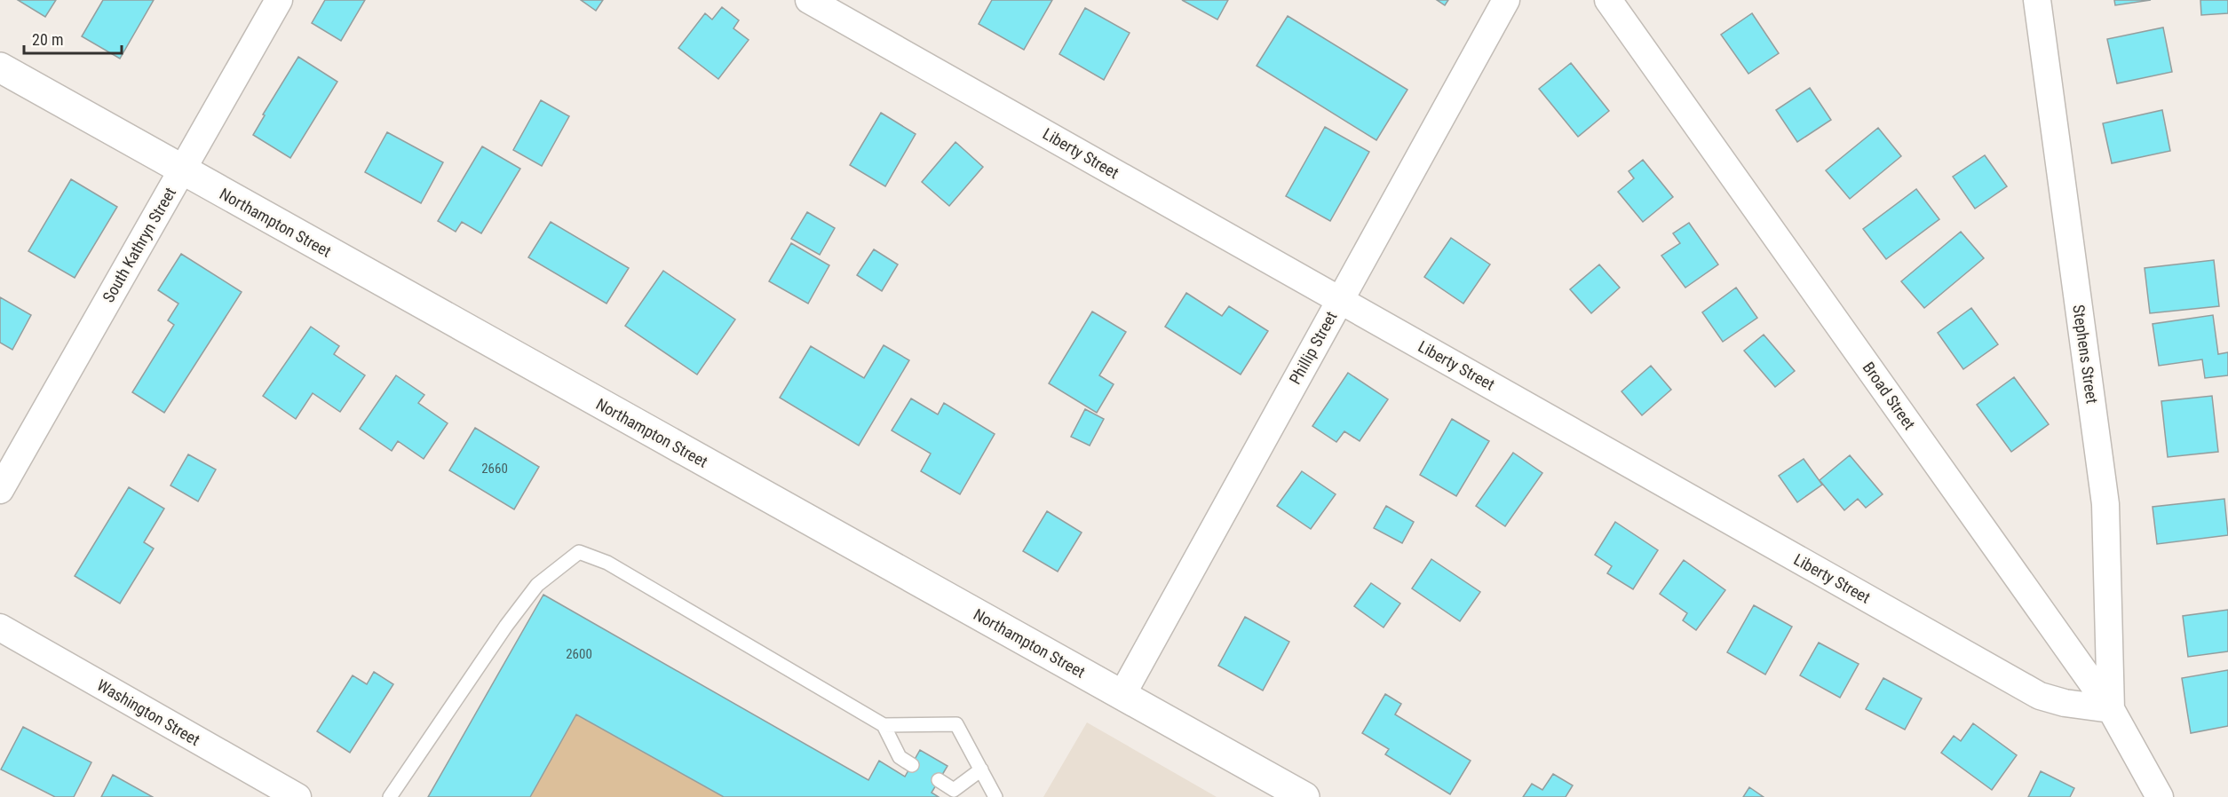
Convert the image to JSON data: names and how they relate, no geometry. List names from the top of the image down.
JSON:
{
  "streets": {
    "street": [
      "Liberty Street",
      "Northampton Street",
      "South Kathryn Street",
      "Phillip Street",
      "Stephens Street",
      "Broad Street",
      "Washington Street"
    ]
  },
  "crossings": [
    ["Liberty Street", "Phillip Street"],
    ["Liberty Street", "Stephens Street"],
    ["Liberty Street", "Broad Street"],
    ["Northampton Street", "South Kathryn Street"],
    ["Northampton Street", "Phillip Street"],
    ["Stephens Street", "Broad Street"]
  ],
  "house_numbers": ["2660", "2600"],
  "scale_bar": "20 m"
}
